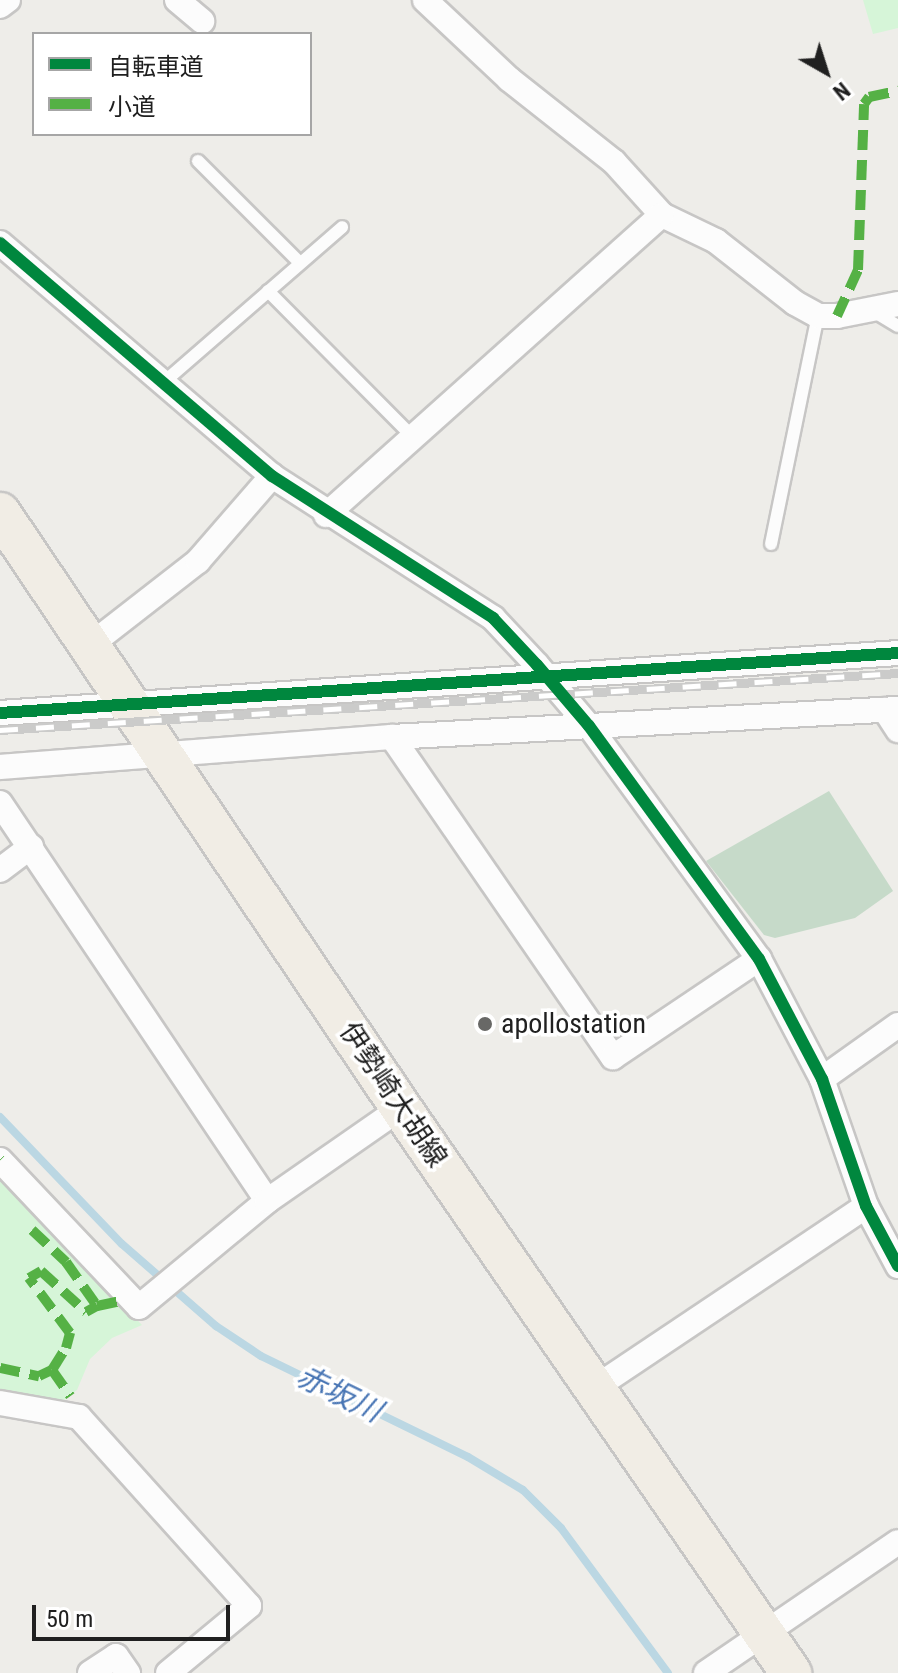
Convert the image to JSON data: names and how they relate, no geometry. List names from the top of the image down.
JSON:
{
  "streets": {
    "main road": ["伊勢崎大胡線"]
  },
  "water": ["赤坂川"],
  "places": ["apollostation"],
  "legend": ["自転車道", "小道"],
  "scale_bar": "50 m",
  "north": "bottom right"
}
